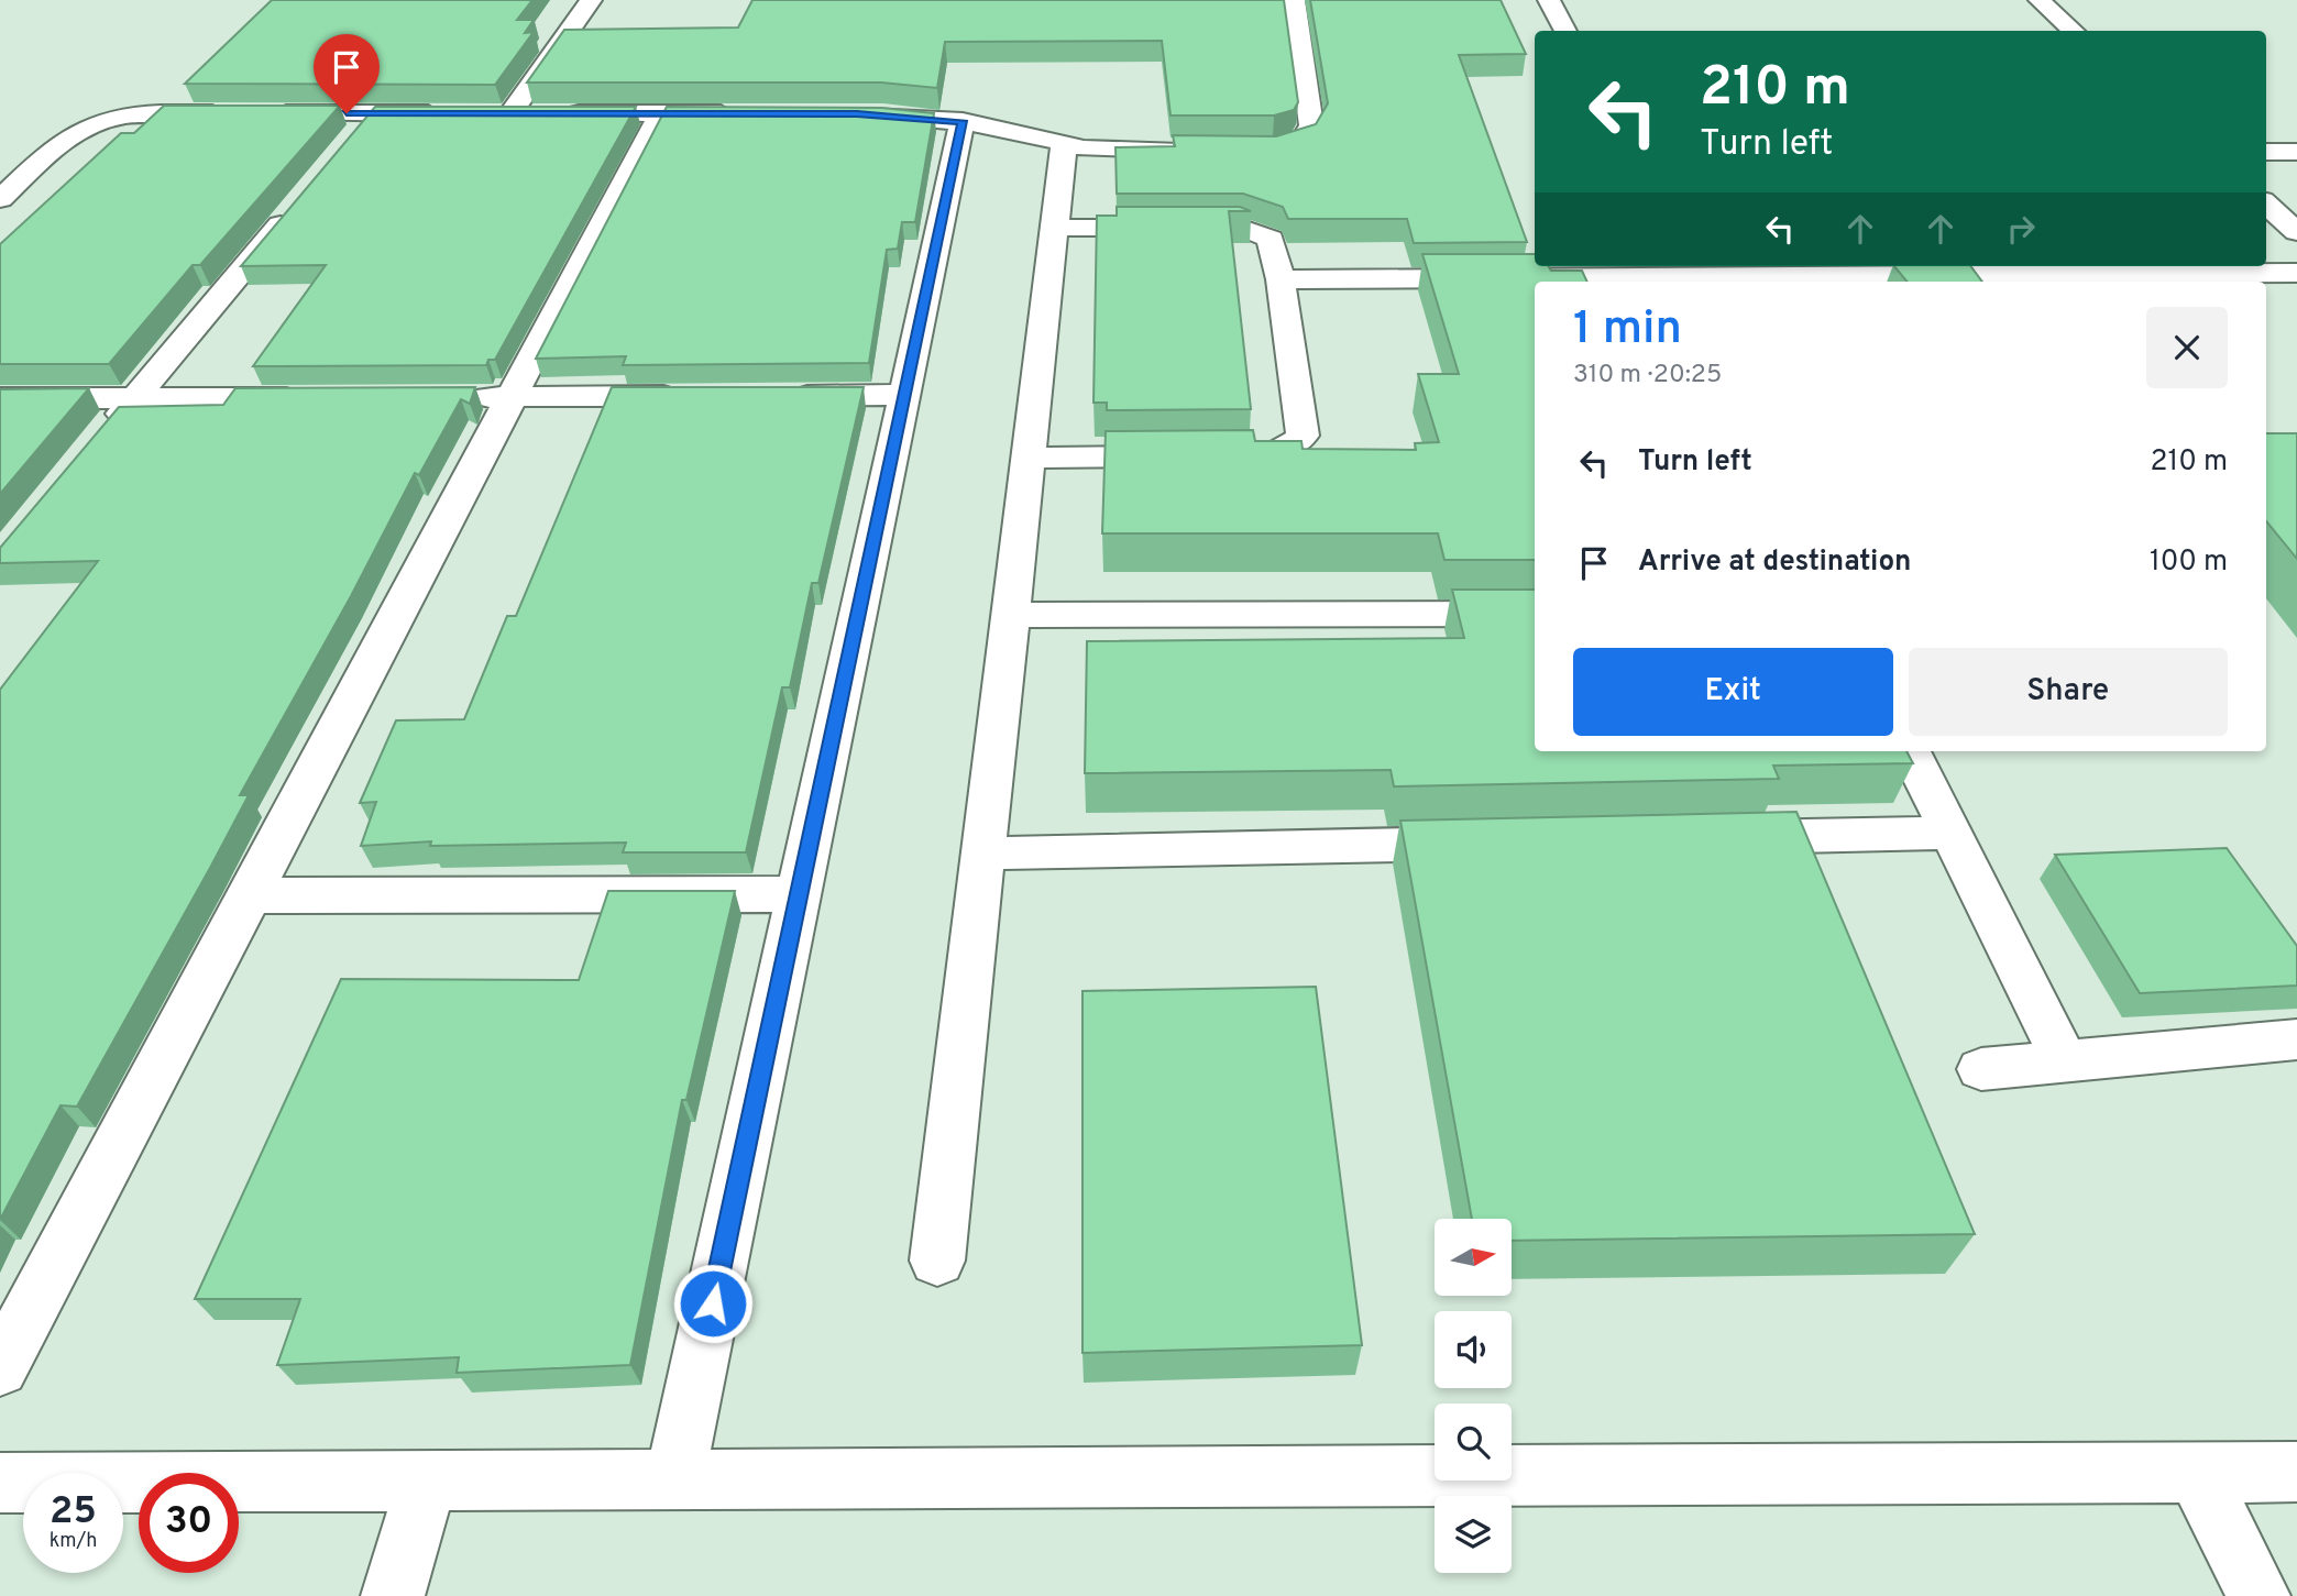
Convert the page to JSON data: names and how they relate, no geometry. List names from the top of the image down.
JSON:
{
  "north": "right",
  "page": {
    "turn": ["210 m", "Turn left"],
    "heading": ["1 min", "310 m · 20:25"],
    "list": [
      {
        "name": "Turn left",
        "value": "210 m"
      },
      {
        "name": "Arrive at destination",
        "value": "100 m"
      }
    ],
    "buttons": ["Exit", "Share"],
    "speed": "25 km/h",
    "limit": "30"
  }
}
